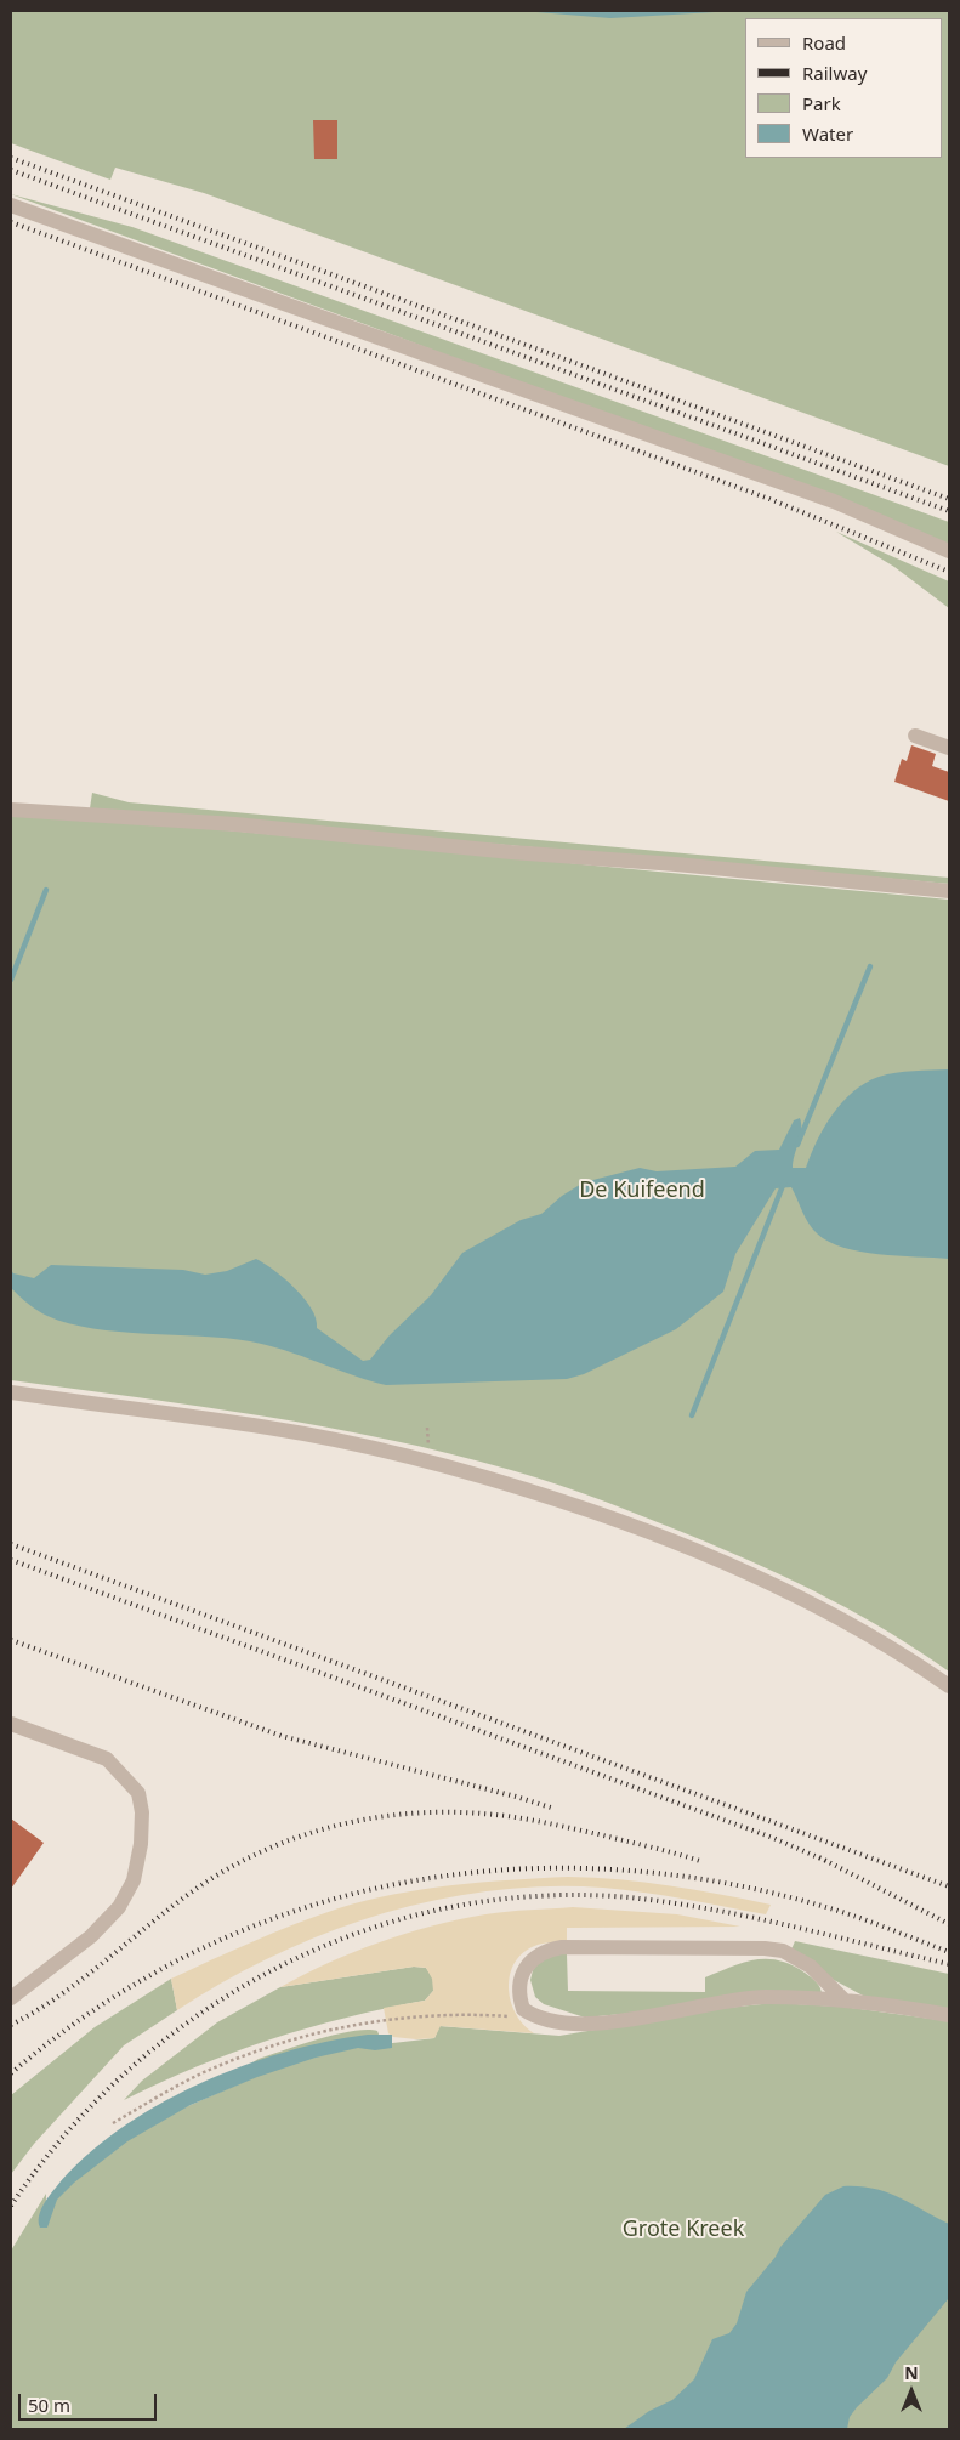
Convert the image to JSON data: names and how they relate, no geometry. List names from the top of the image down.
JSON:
{
  "parks": ["De Kuifeend", "Grote Kreek"],
  "legend": [
    "Road",
    "Railway",
    "Park",
    "Water"
  ],
  "scale_bar": "50 m",
  "north": "top"
}
